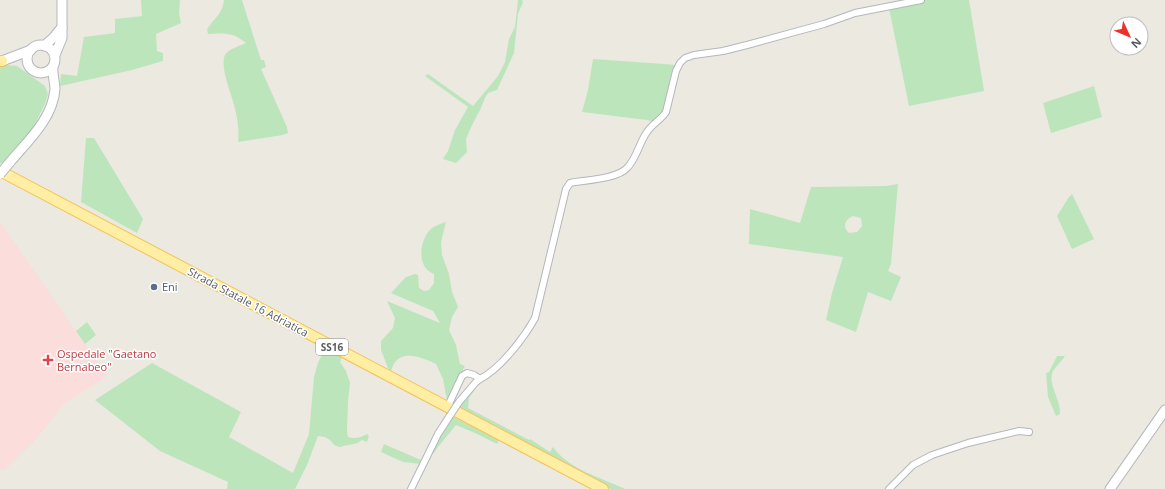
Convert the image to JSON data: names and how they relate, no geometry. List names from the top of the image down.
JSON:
{
  "streets": {
    "main road": ["Strada Statale 16 Adriatica", "SS16"]
  },
  "places": {
    "other": ["Eni"],
    "health": ["Ospedale \"Gaetano Bernabeo\""]
  },
  "north": "bottom right"
}
